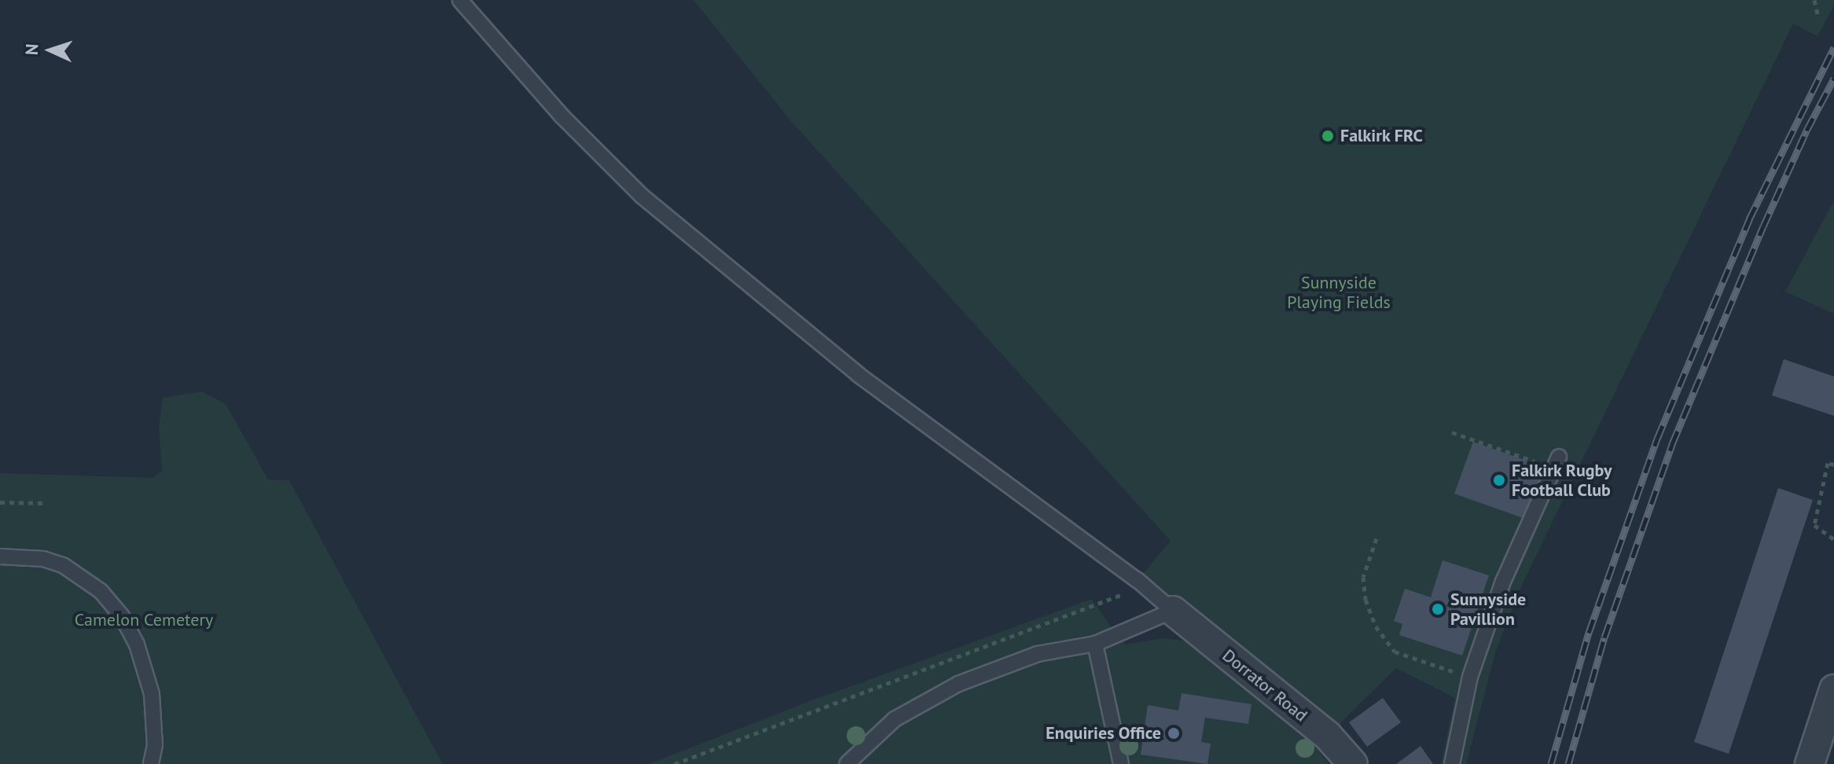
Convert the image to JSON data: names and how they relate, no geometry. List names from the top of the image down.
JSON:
{
  "streets": {
    "street": ["Dorrator Road"]
  },
  "parks": ["Sunnyside Playing Fields", "Camelon Cemetery"],
  "places": [
    "Falkirk FRC",
    "Falkirk Rugby Football Club",
    "Sunnyside Pavillion",
    "Enquiries Office"
  ],
  "north": "left"
}
